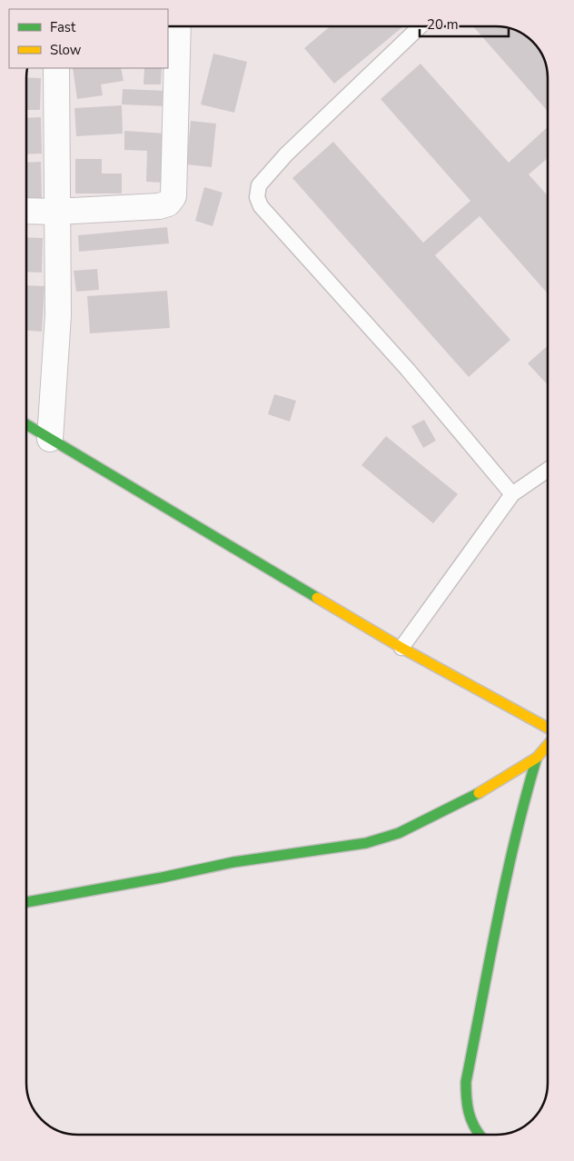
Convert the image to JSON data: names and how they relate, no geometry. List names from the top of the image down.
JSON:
{
  "legend": ["Fast", "Slow"],
  "scale_bar": "20 m"
}
